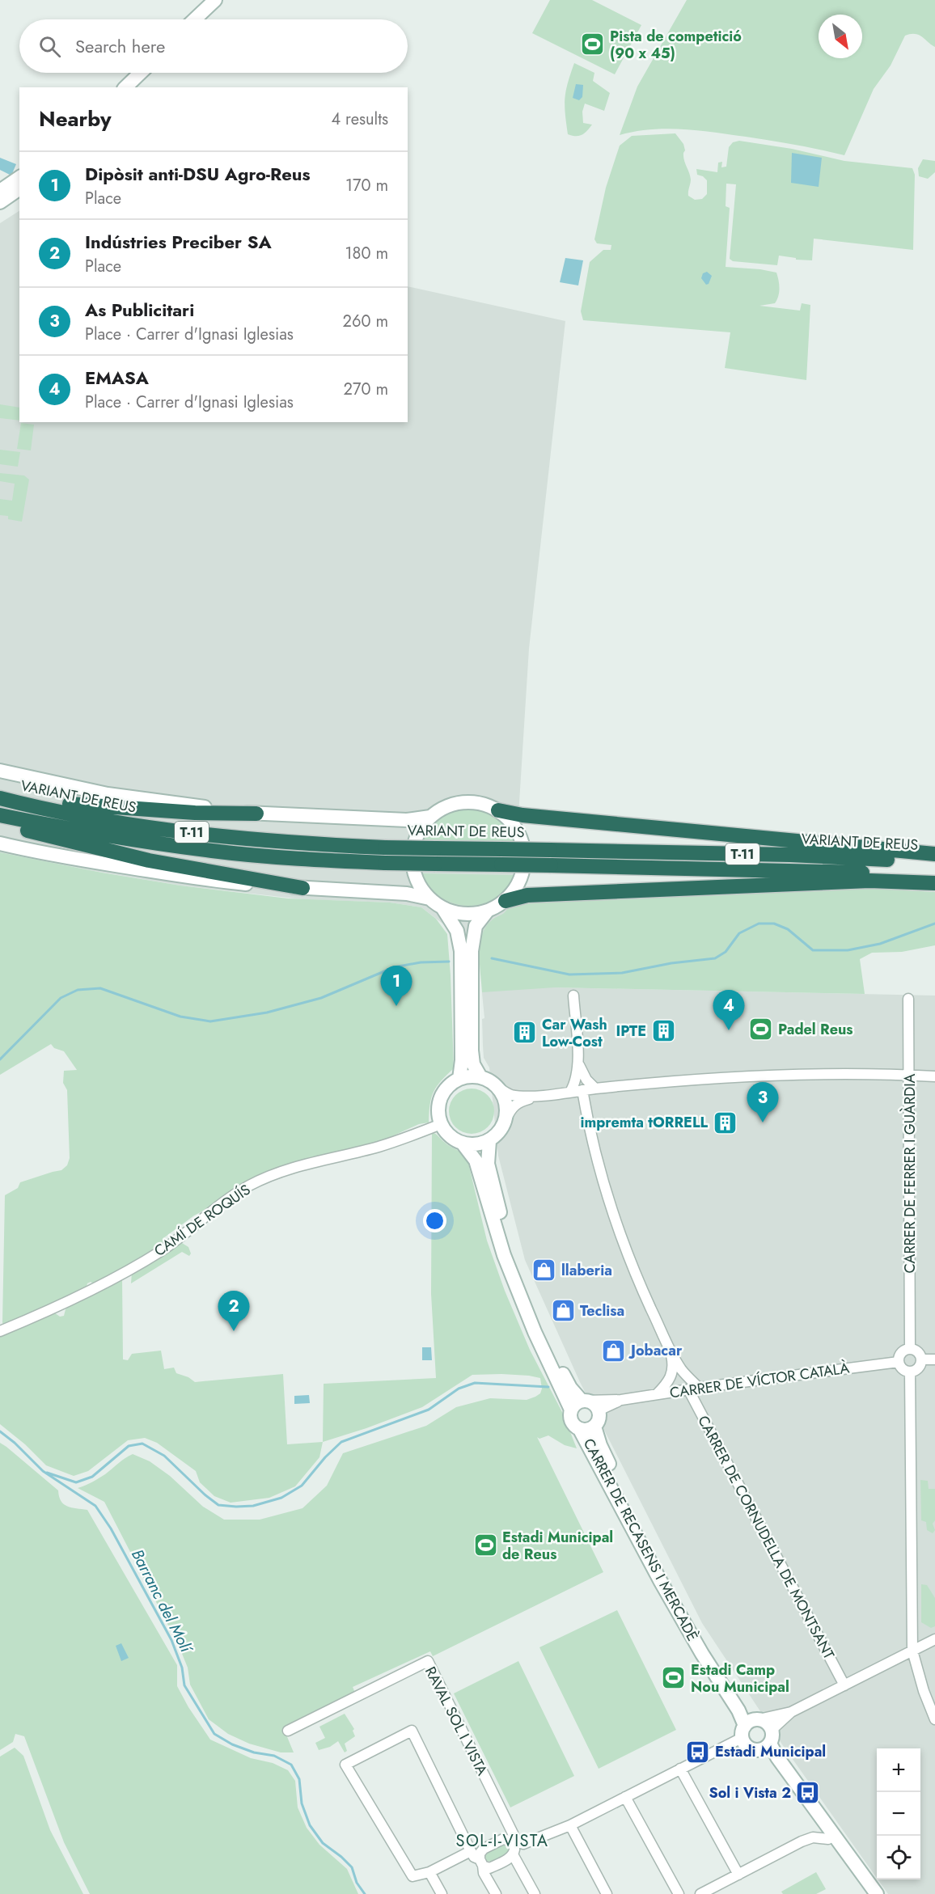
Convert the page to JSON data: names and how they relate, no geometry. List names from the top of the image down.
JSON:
{
  "streets": {
    "highway": ["VARIANT DE REUS", "T-11"],
    "street": [
      "CARRER DE FERRER I GUÀRDIA",
      "CAMÍ DE ROQUÍS",
      "CARRER DE VÍCTOR CATALÀ",
      "CARRER DE CORNUDELLA DE MONTSANT",
      "CARRER DE RECASENS I MERCADÈ",
      "RAVAL SOL I VISTA"
    ]
  },
  "crossings": [
    ["CARRER DE FERRER I GUÀRDIA", "CARRER DE VÍCTOR CATALÀ"],
    ["CARRER DE VÍCTOR CATALÀ", "CARRER DE CORNUDELLA DE MONTSANT"],
    ["CARRER DE VÍCTOR CATALÀ", "CARRER DE RECASENS I MERCADÈ"]
  ],
  "districts": ["SOL-I-VISTA"],
  "water": ["Barranc del Molí"],
  "places": {
    "sports": [
      "Pista de competició (90 x 45)",
      "Padel Reus",
      "Estadi Municipal de Reus",
      "Estadi Camp Nou Municipal"
    ],
    "building": ["IPTE", "Car Wash Low-Cost", "impremta tORRELL"],
    "shop": ["llaberia", "Teclisa", "Jobacar"],
    "bus stop": ["Estadi Municipal", "Sol i Vista 2"]
  },
  "north": "bottom right",
  "page": {
    "search": "Search here",
    "heading": ["Nearby", "4 results"],
    "list": [
      {
        "mark": "1",
        "name": "Dipòsit anti-DSU Agro-Reus",
        "note": "Place",
        "value": "170 m"
      },
      {
        "mark": "2",
        "name": "Indústries Preciber SA",
        "note": "Place",
        "value": "180 m"
      },
      {
        "mark": "3",
        "name": "As Publicitari",
        "note": "Place · Carrer d'Ignasi Iglesias",
        "value": "260 m"
      },
      {
        "mark": "4",
        "name": "EMASA",
        "note": "Place · Carrer d'Ignasi Iglesias",
        "value": "270 m"
      }
    ],
    "pins": [
      "1",
      "4",
      "3",
      "2"
    ],
    "map_buttons": ["+", "−"]
  }
}
